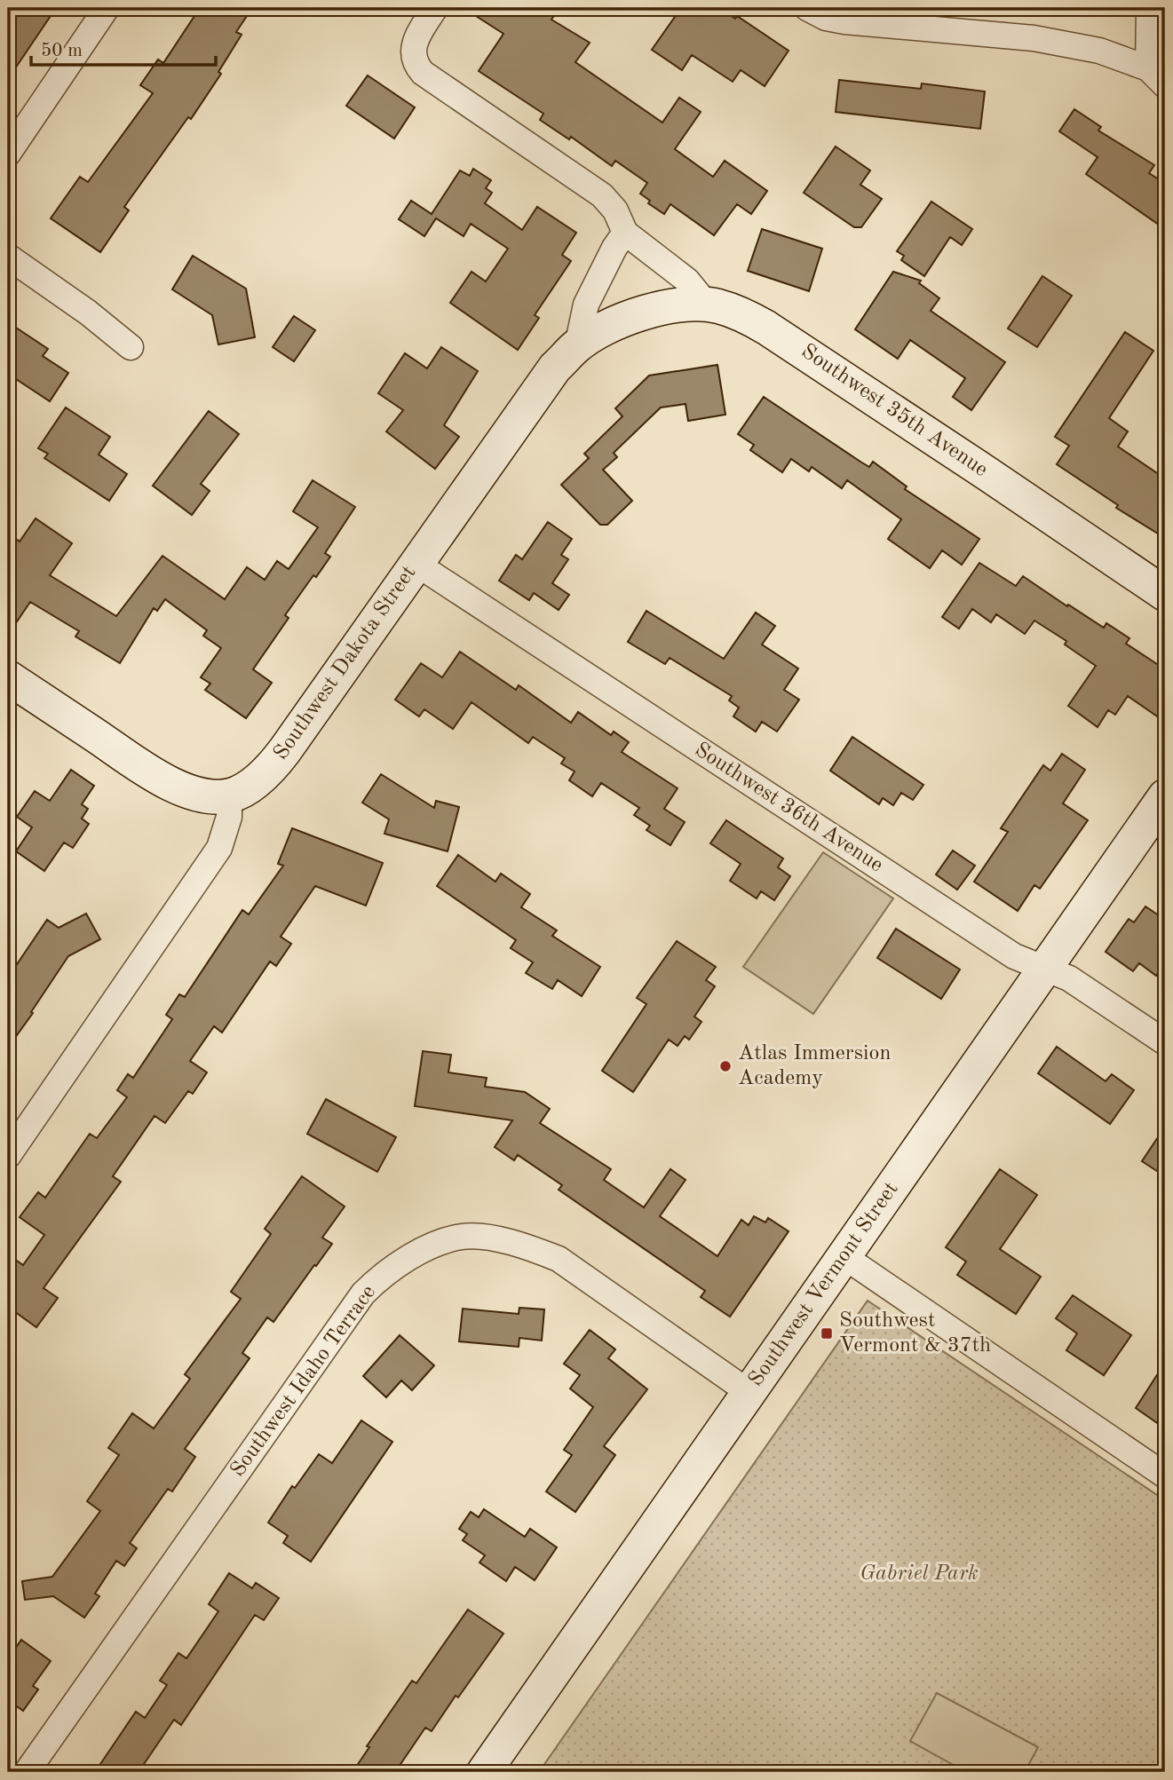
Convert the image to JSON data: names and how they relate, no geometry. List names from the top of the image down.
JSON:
{
  "streets": {
    "street": [
      "Southwest 35th Avenue",
      "Southwest Dakota Street",
      "Southwest 36th Avenue",
      "Southwest Vermont Street",
      "Southwest Idaho Terrace"
    ]
  },
  "crossings": [
    ["Southwest 35th Avenue", "Southwest Dakota Street"],
    ["Southwest Dakota Street", "Southwest 36th Avenue"],
    ["Southwest 36th Avenue", "Southwest Vermont Street"],
    ["Southwest Vermont Street", "Southwest Idaho Terrace"]
  ],
  "parks": ["Gabriel Park"],
  "places": {
    "other": ["Atlas Immersion Academy"],
    "transit": ["Southwest Vermont & 37th"]
  },
  "scale_bar": "50 m"
}
